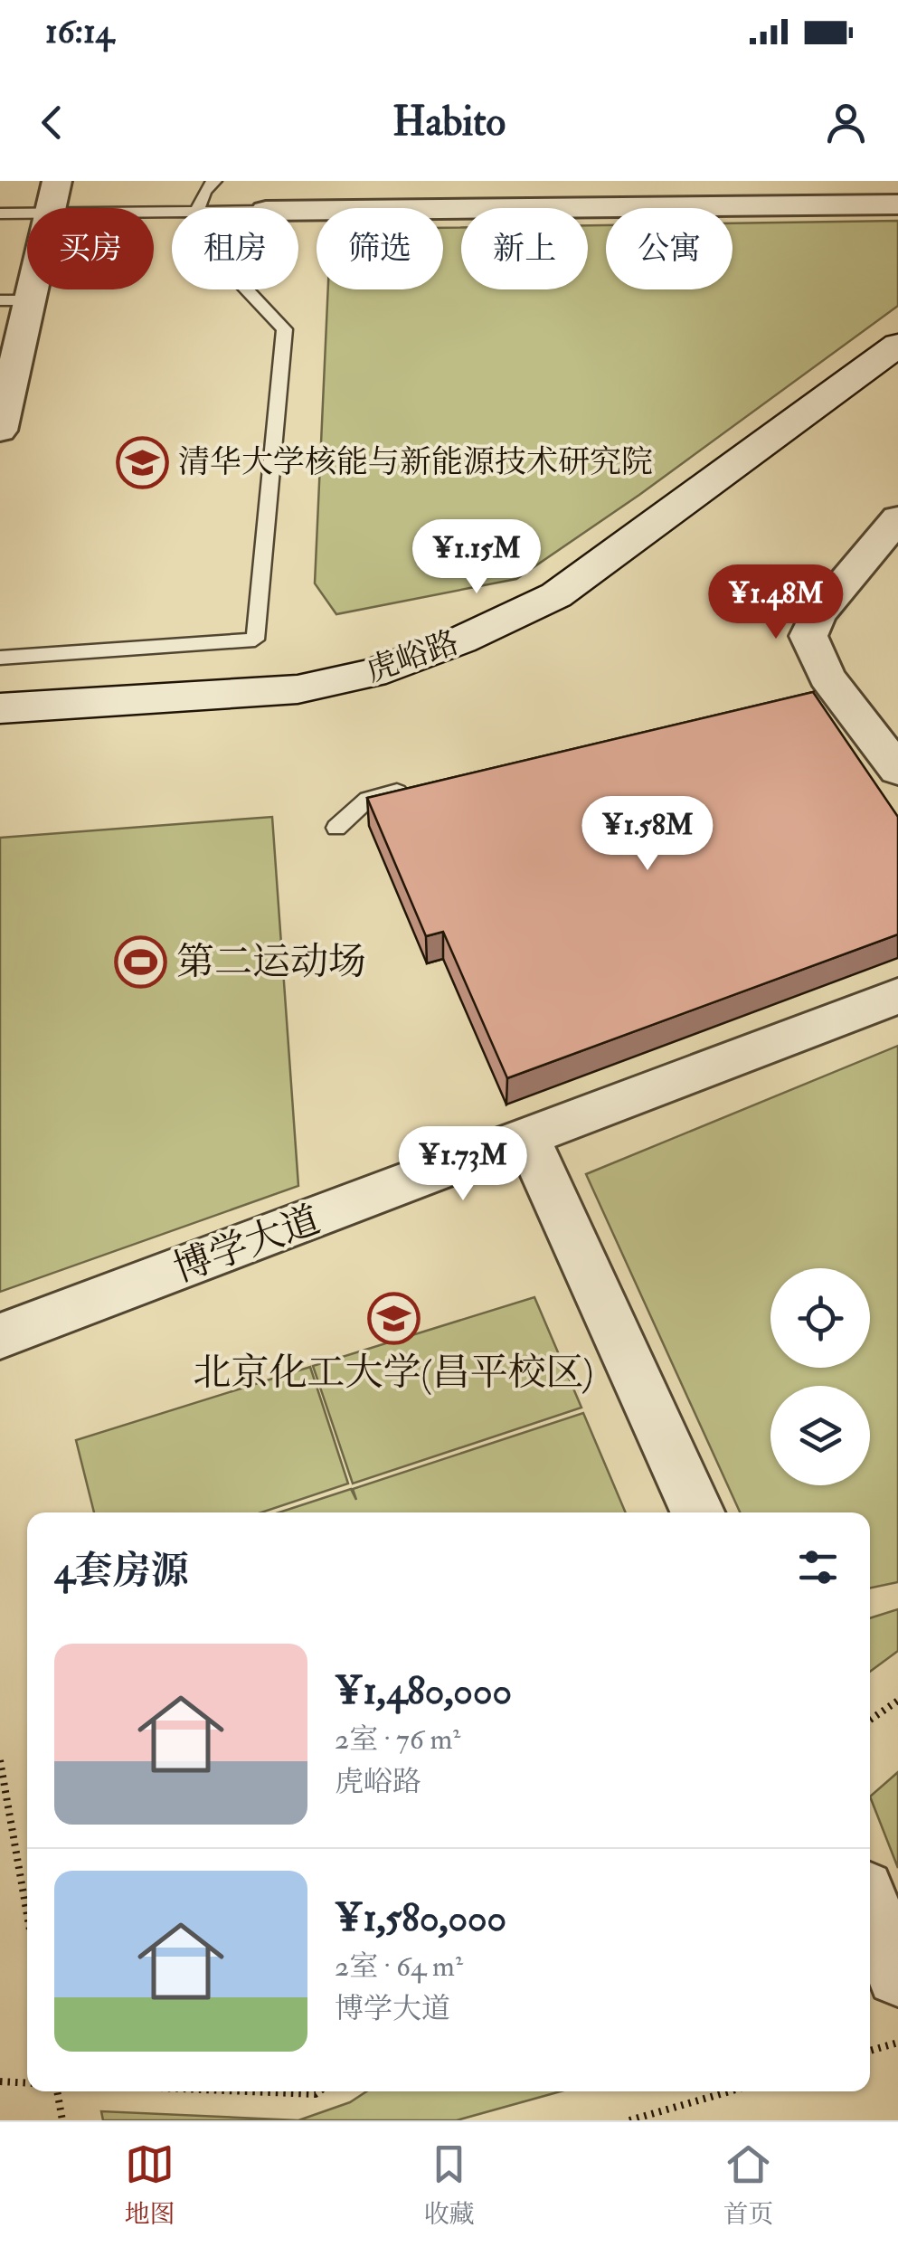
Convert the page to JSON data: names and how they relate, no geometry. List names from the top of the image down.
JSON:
{
  "streets": {
    "street": ["虎峪路", "博学大道"]
  },
  "places": {
    "school or university": ["清华大学核能与新能源技术研究院", "北京化工大学(昌平校区)"],
    "sports": ["第二运动场"]
  },
  "page": {
    "status": "16:14",
    "header": "Habito",
    "chip": [
      "买房",
      "租房",
      "筛选",
      "新上",
      "公寓"
    ],
    "price": [
      "¥1.15M",
      "¥1.48M",
      "¥1.58M",
      "¥1.73M"
    ],
    "heading": "4套房源",
    "list": [
      {
        "name": "¥1,480,000",
        "note": "2室 · 76 m² · 虎峪路"
      },
      {
        "name": "¥1,580,000",
        "note": "2室 · 64 m² · 博学大道"
      }
    ],
    "tabs": ["地图", "收藏", "首页"]
  }
}
